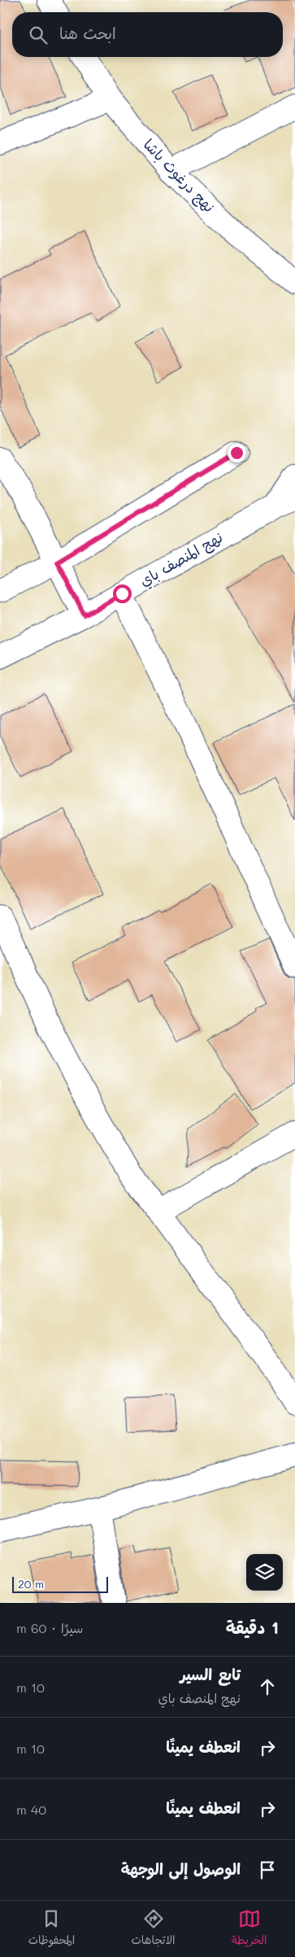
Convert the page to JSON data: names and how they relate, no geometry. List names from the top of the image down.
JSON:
{
  "streets": {
    "street": ["نهج درغوث باشا", "نهج المنصف باي"]
  },
  "scale_bar": "20 m",
  "page": {
    "search": "ابحث هنا",
    "scale": "20 m",
    "heading": ["1 دقيقة", "سيرًا · 60 m"],
    "list": [
      ["تابع السير", "نهج المنصف باي", "10 m"],
      ["انعطف يمينًا", "10 m"],
      ["انعطف يمينًا", "40 m"],
      "الوصول إلى الوجهة"
    ],
    "nav": ["الخريطة", "الاتجاهات", "المحفوظات"]
  }
}
